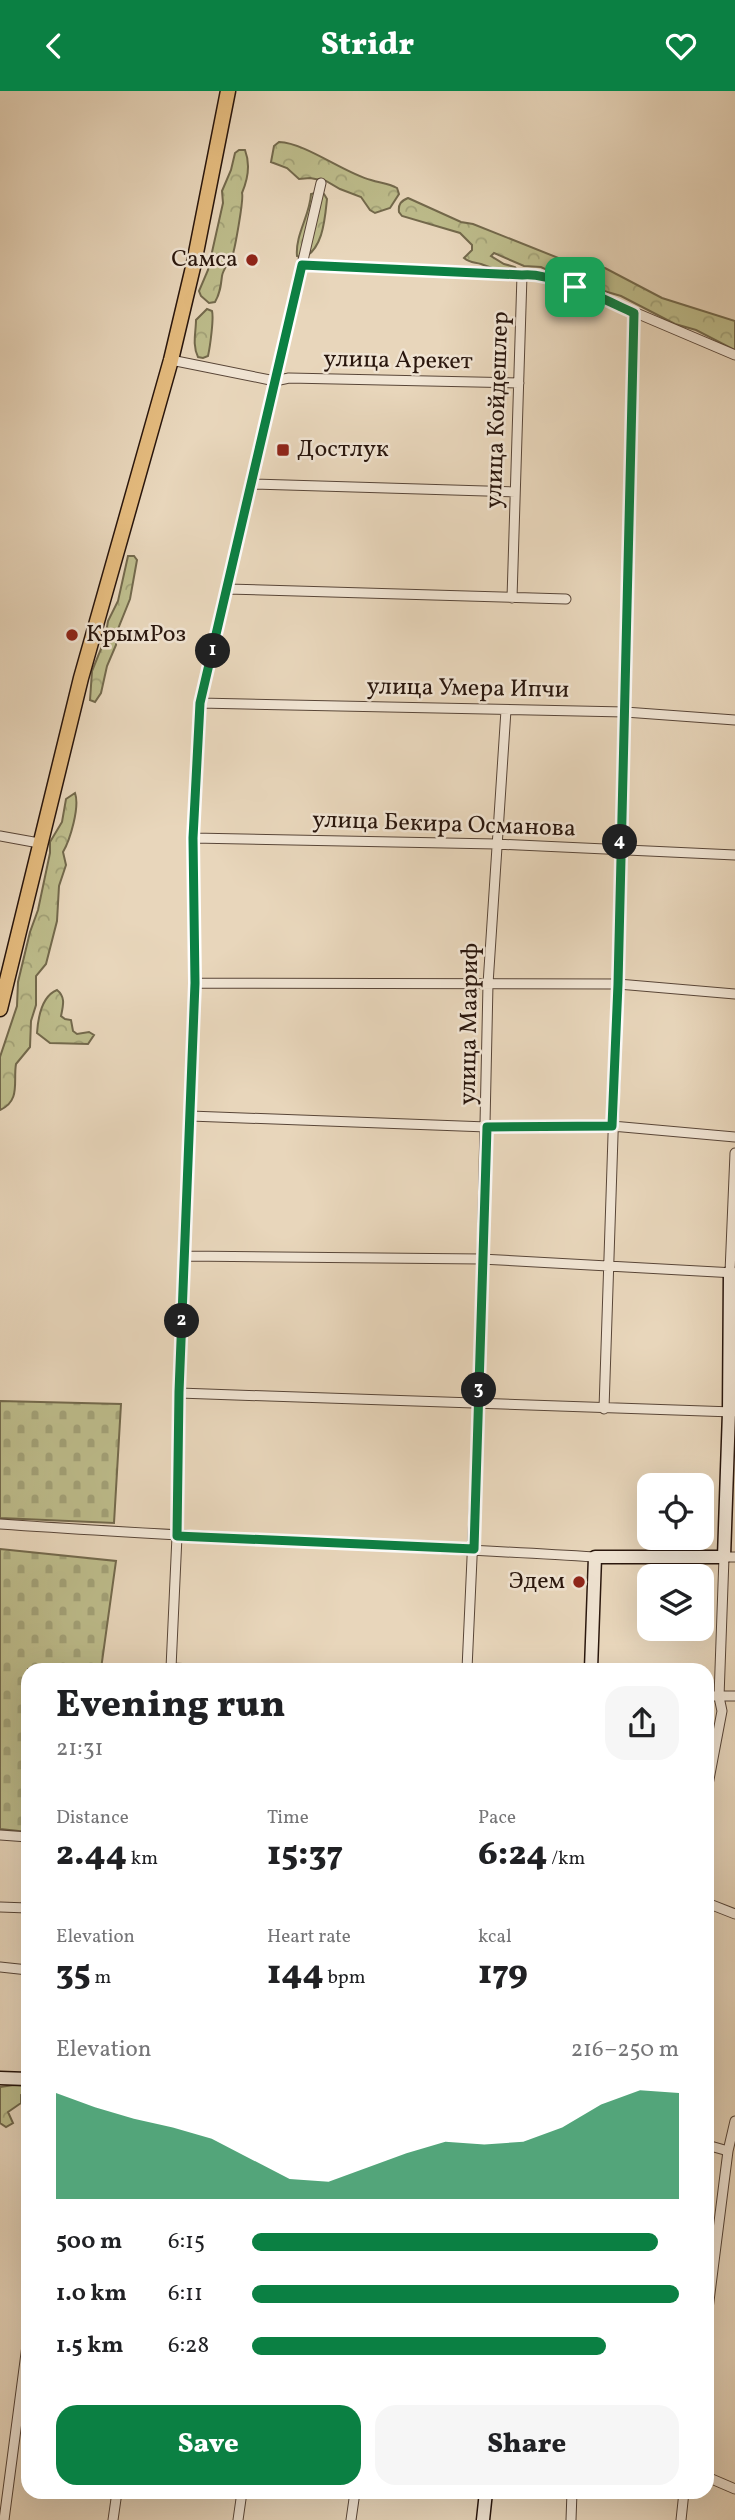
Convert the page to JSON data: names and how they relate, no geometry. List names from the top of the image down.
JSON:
{
  "streets": {
    "street": [
      "улица Арекет",
      "улица Койдешлер",
      "улица Умера Ипчи",
      "улица Бекира Османова",
      "улица Маариф"
    ]
  },
  "crossings": [
    ["улица Арекет", "улица Койдешлер"],
    ["улица Умера Ипчи", "улица Маариф"],
    ["улица Бекира Османова", "улица Маариф"]
  ],
  "places": {
    "other": ["Самса", "КрымРоз", "Эдем"],
    "transit": ["Достлук"]
  },
  "page": {
    "header": "Stridr",
    "pins": [
      "1",
      "4",
      "2",
      "3"
    ],
    "heading": ["Evening run", "21:31"],
    "stats": [
      ["Distance", "2.44 km"],
      ["Time", "15:37"],
      ["Pace", "6:24 /km"],
      ["Elevation", "35 m"],
      ["Heart rate", "144 bpm"],
      ["kcal", "179"]
    ],
    "chart": ["Elevation", "216–250 m"],
    "list": [
      {
        "name": "500 m",
        "note": "6:15"
      },
      {
        "name": "1.0 km",
        "note": "6:11"
      },
      {
        "name": "1.5 km",
        "note": "6:28"
      }
    ],
    "buttons": ["Save", "Share"]
  }
}
